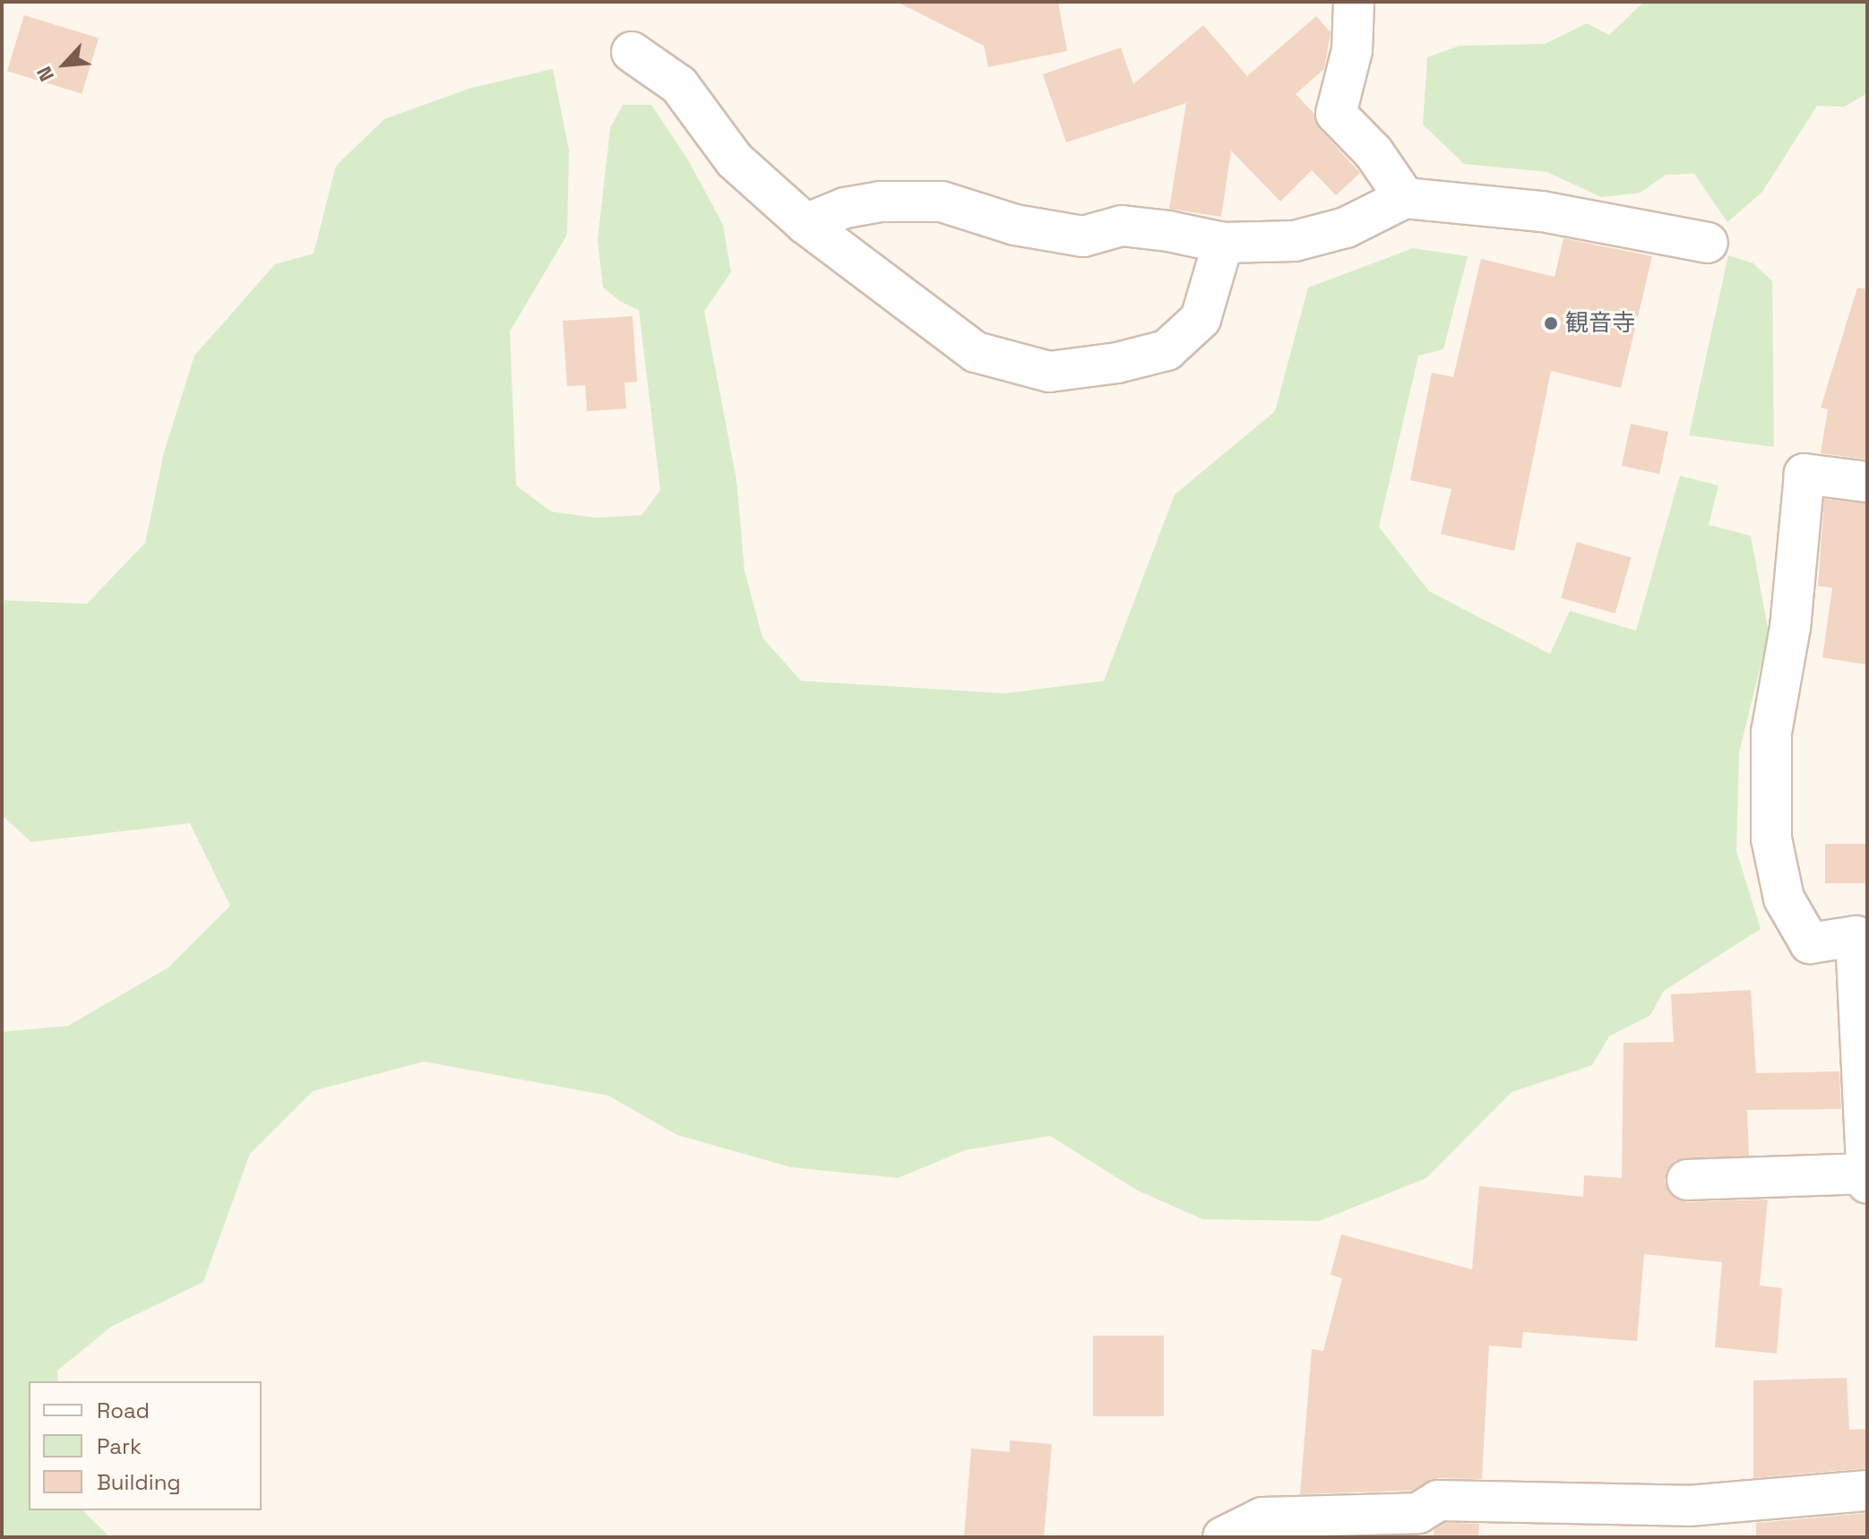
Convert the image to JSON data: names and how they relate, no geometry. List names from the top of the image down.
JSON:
{
  "places": ["観音寺"],
  "legend": ["Road", "Park", "Building"],
  "north": "bottom left"
}
